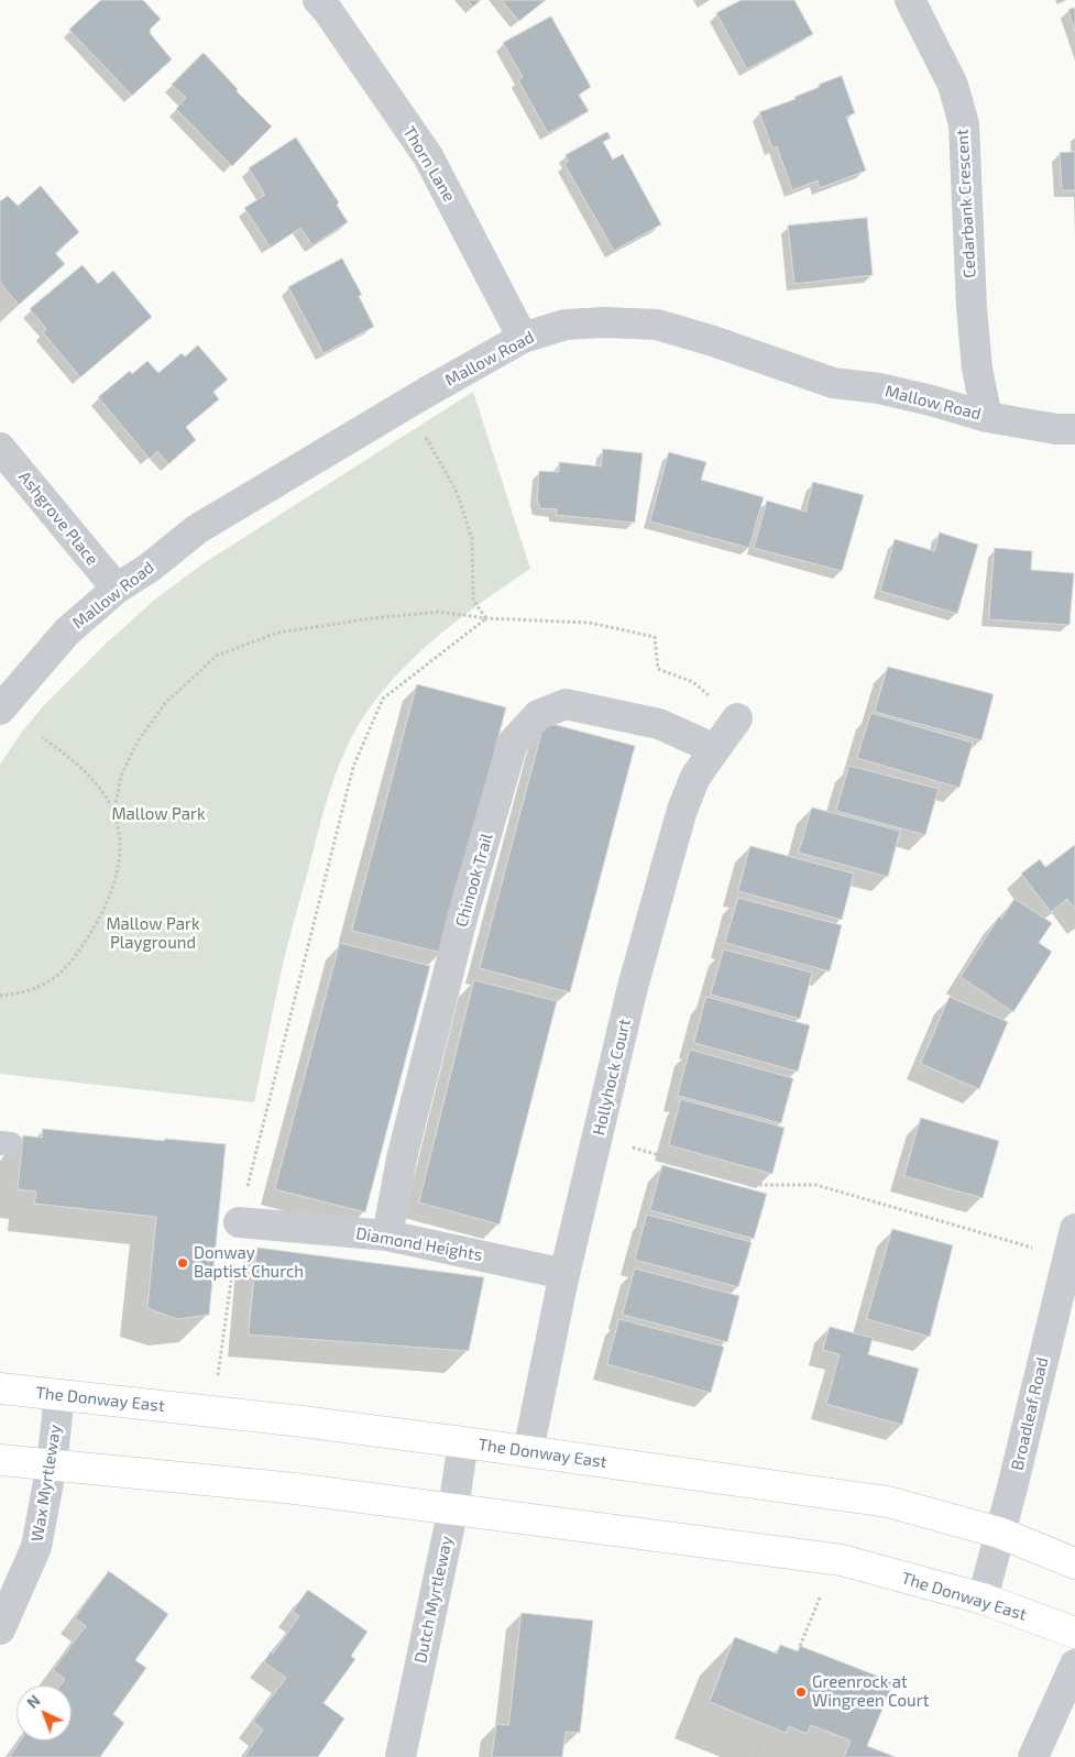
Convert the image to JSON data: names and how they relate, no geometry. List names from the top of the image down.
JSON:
{
  "streets": {
    "street": [
      "Thorn Lane",
      "Cedarbank Crescent",
      "Mallow Road",
      "Ashgrove Place",
      "Chinook Trail",
      "Hollyhock Court",
      "Diamond Heights",
      "The Donway East",
      "Broadleaf Road",
      "Wax Myrtleway",
      "Dutch Myrtleway"
    ]
  },
  "crossings": [
    ["Thorn Lane", "Mallow Road"],
    ["Cedarbank Crescent", "Mallow Road"],
    ["Mallow Road", "Ashgrove Place"],
    ["Chinook Trail", "Hollyhock Court"],
    ["Chinook Trail", "Diamond Heights"],
    ["Hollyhock Court", "Diamond Heights"],
    ["Hollyhock Court", "The Donway East"],
    ["The Donway East", "Broadleaf Road"],
    ["The Donway East", "Wax Myrtleway"],
    ["The Donway East", "Dutch Myrtleway"]
  ],
  "parks": ["Mallow Park", "Mallow Park Playground"],
  "places": ["Donway Baptist Church", "Greenrock at Wingreen Court"],
  "north": "top left"
}
